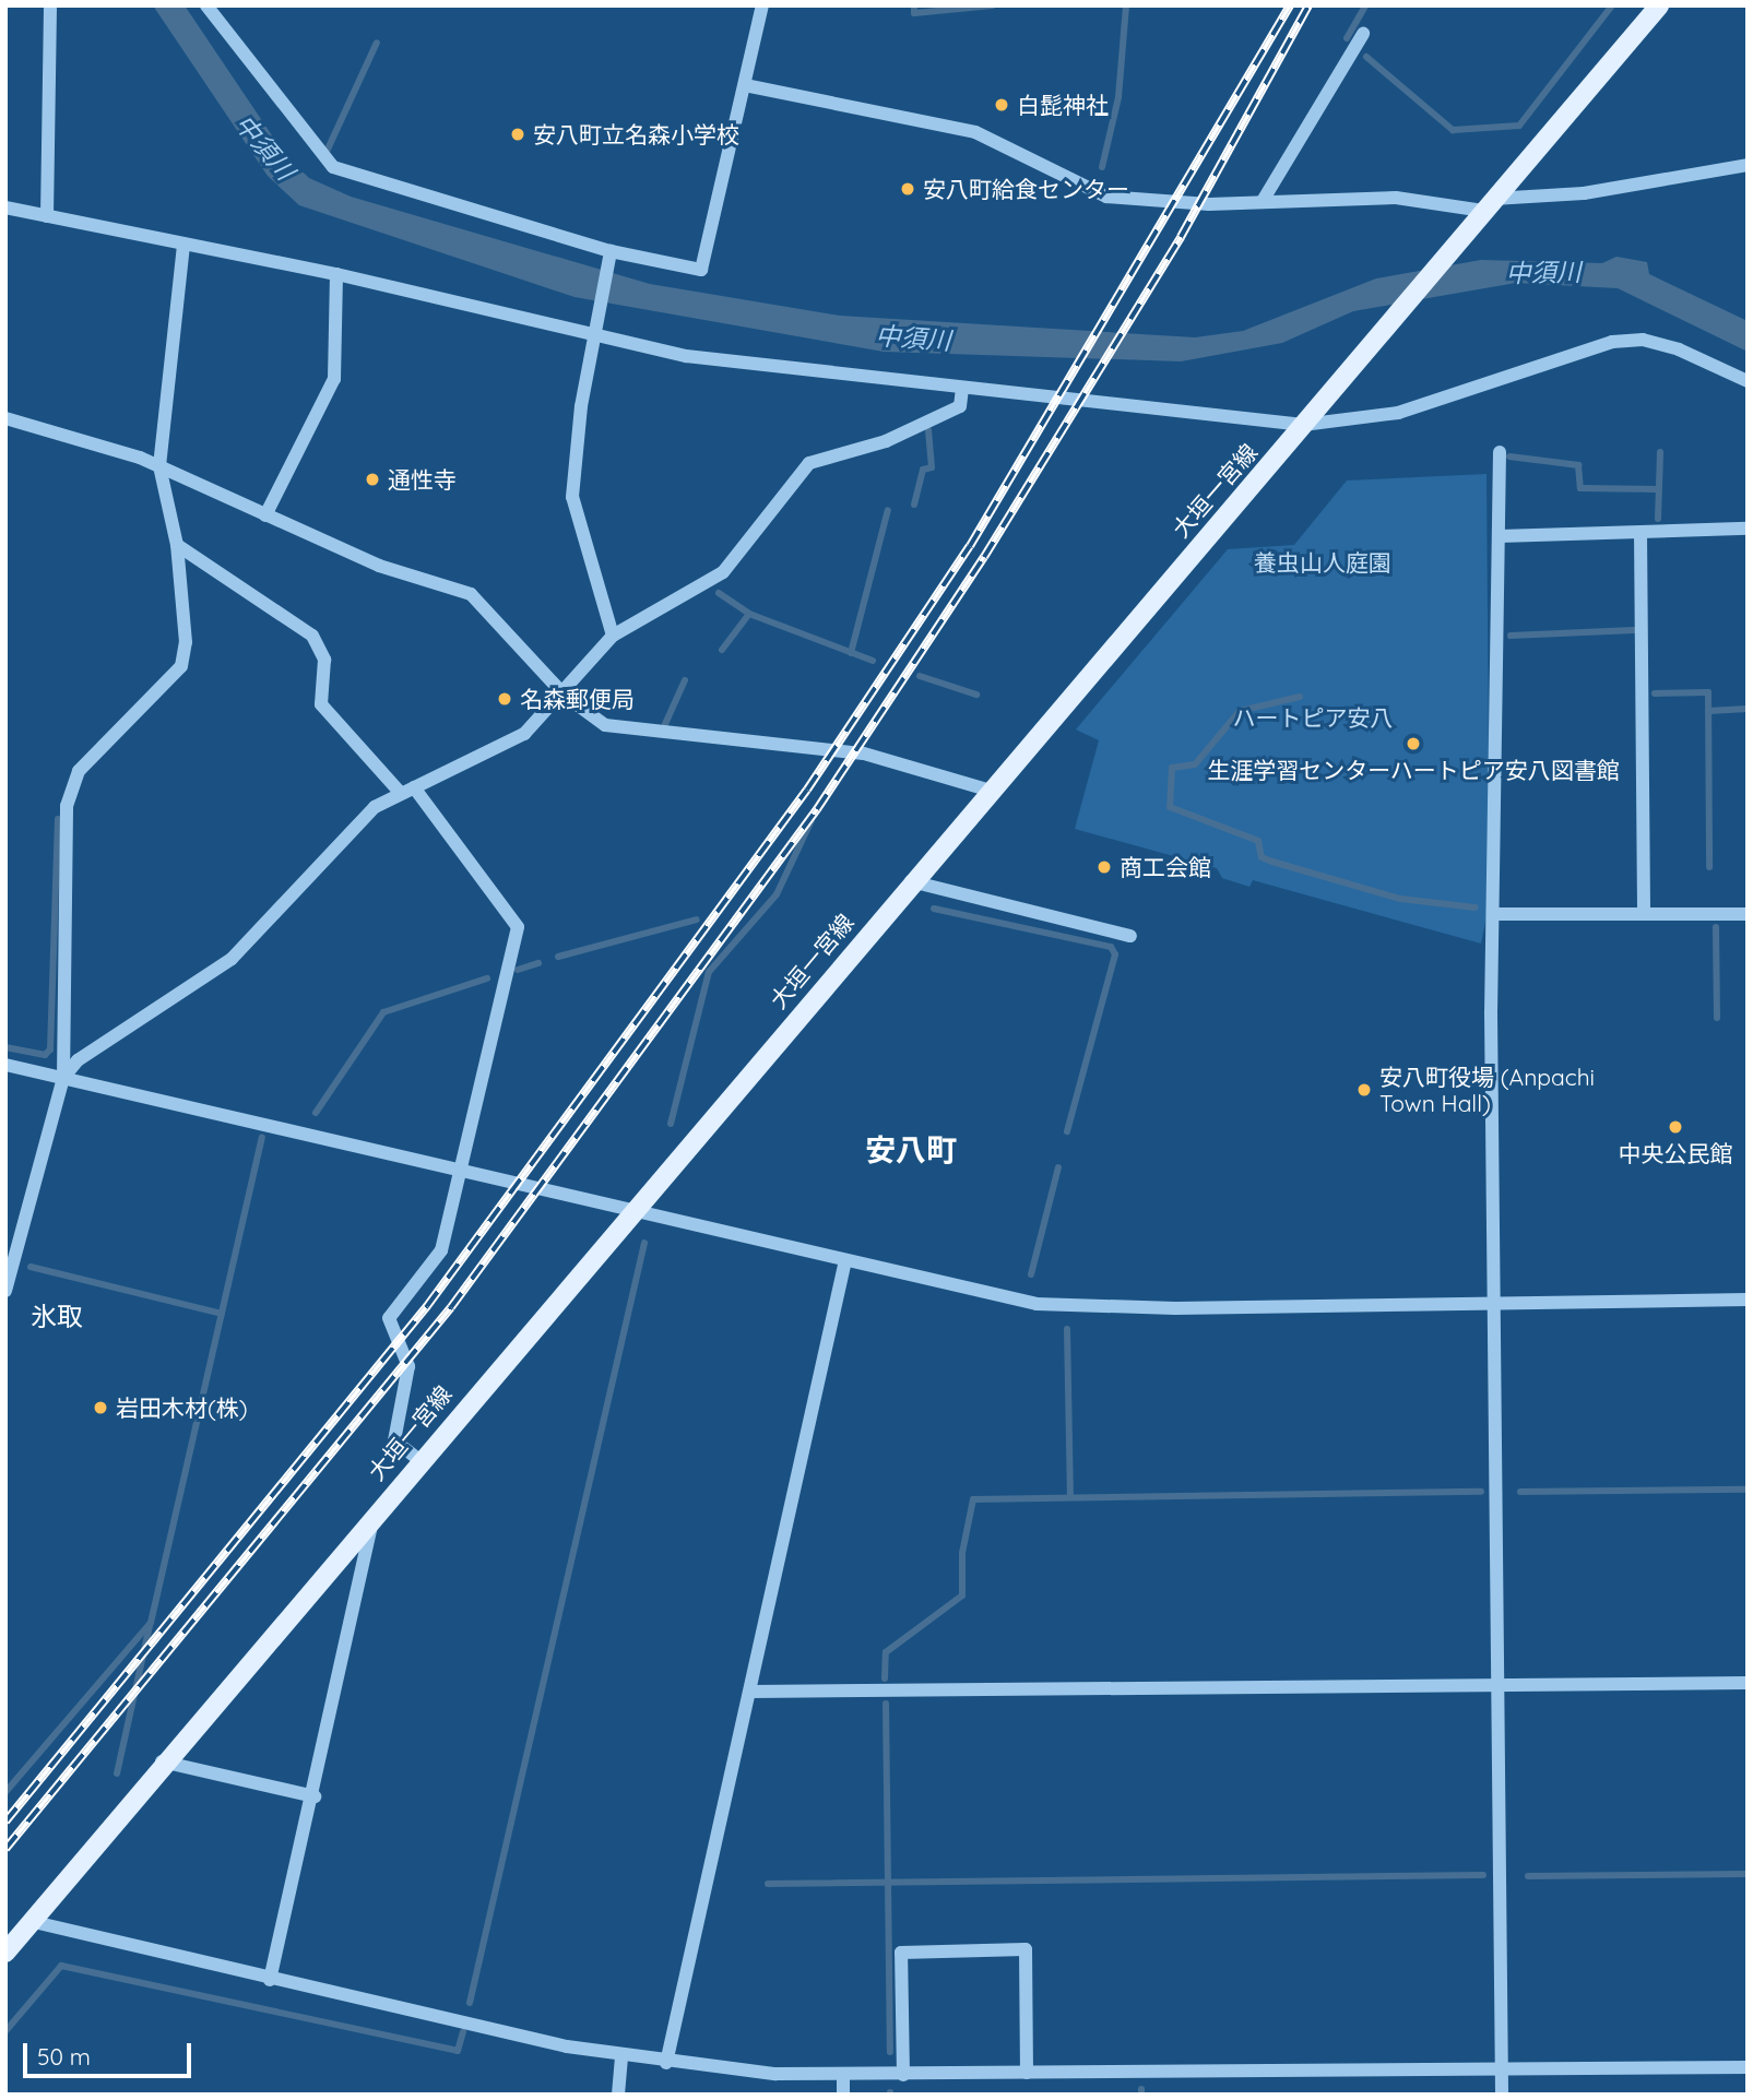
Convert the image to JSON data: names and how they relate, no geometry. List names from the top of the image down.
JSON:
{
  "streets": {
    "main road": ["大垣一宮線"]
  },
  "districts": ["安八町", "氷取"],
  "water": ["中須川"],
  "parks": ["養虫山人庭園", "ハートピア安八"],
  "places": [
    "白髭神社",
    "安八町立名森小学校",
    "安八町給食センター",
    "通性寺",
    "名森郵便局",
    "生涯学習センターハートピア安八図書館",
    "商工会館",
    "安八町役場 (Anpachi Town Hall)",
    "中央公民館",
    "岩田木材(株)"
  ],
  "scale_bar": "50 m"
}
